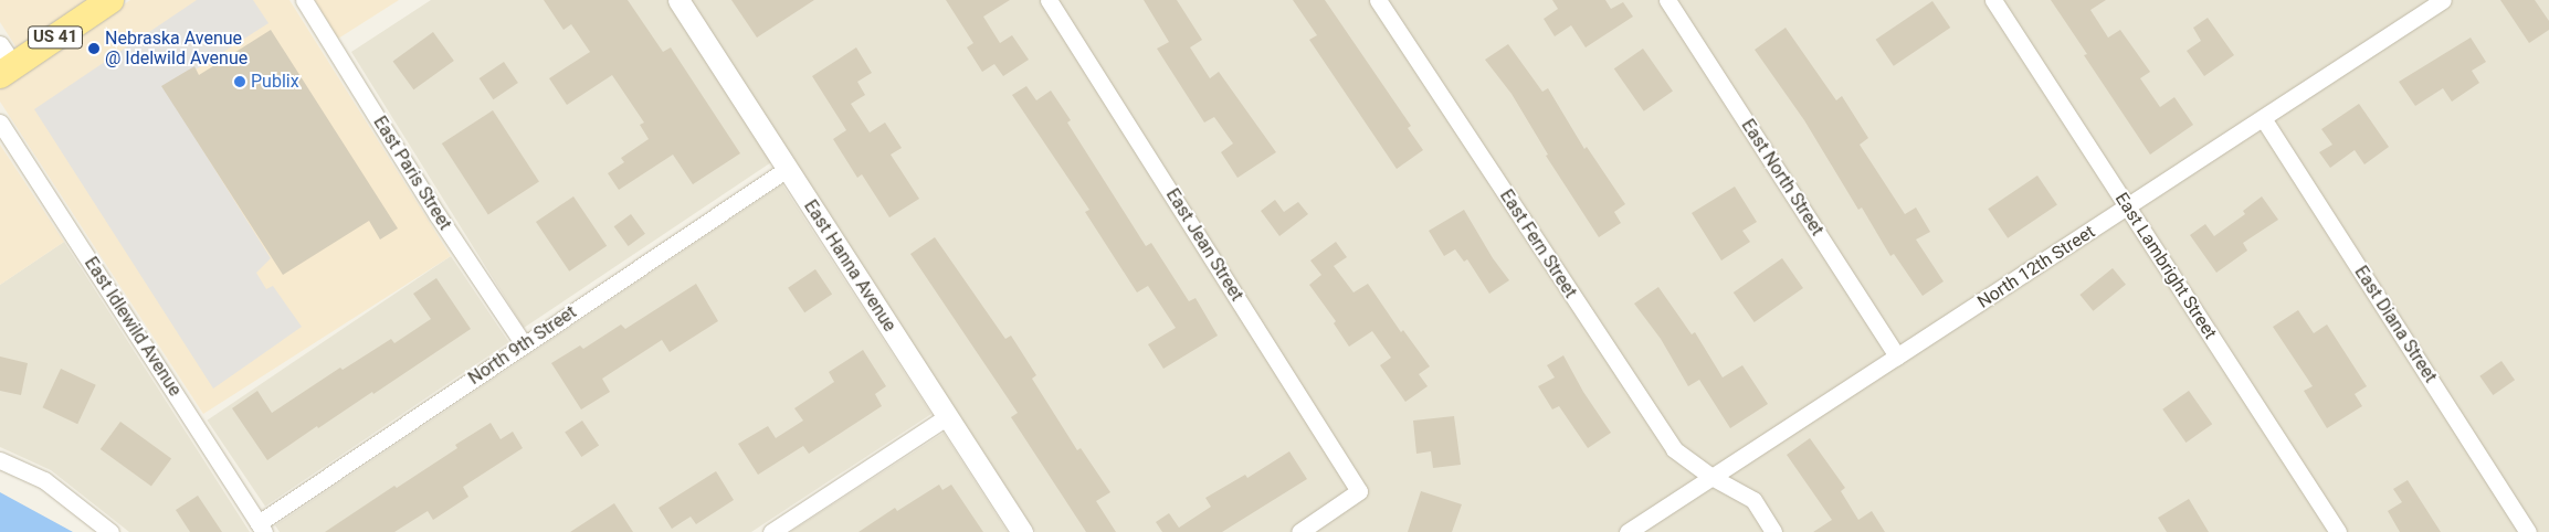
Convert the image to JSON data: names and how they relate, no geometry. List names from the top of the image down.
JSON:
{
  "streets": {
    "main road": ["US 41"],
    "street": [
      "East Paris Street",
      "East North Street",
      "East Fern Street",
      "East Jean Street",
      "East Hanna Avenue",
      "East Lambright Street",
      "North 12th Street",
      "East Diana Street",
      "East Idlewild Avenue",
      "North 9th Street"
    ]
  },
  "crossings": [
    ["East Paris Street", "North 9th Street"],
    ["East North Street", "North 12th Street"],
    ["East Fern Street", "North 12th Street"],
    ["East Hanna Avenue", "North 9th Street"],
    ["East Lambright Street", "North 12th Street"],
    ["North 12th Street", "East Diana Street"],
    ["East Idlewild Avenue", "North 9th Street"]
  ],
  "places": ["Nebraska Avenue @ Idelwild Avenue", "Publix"]
}
